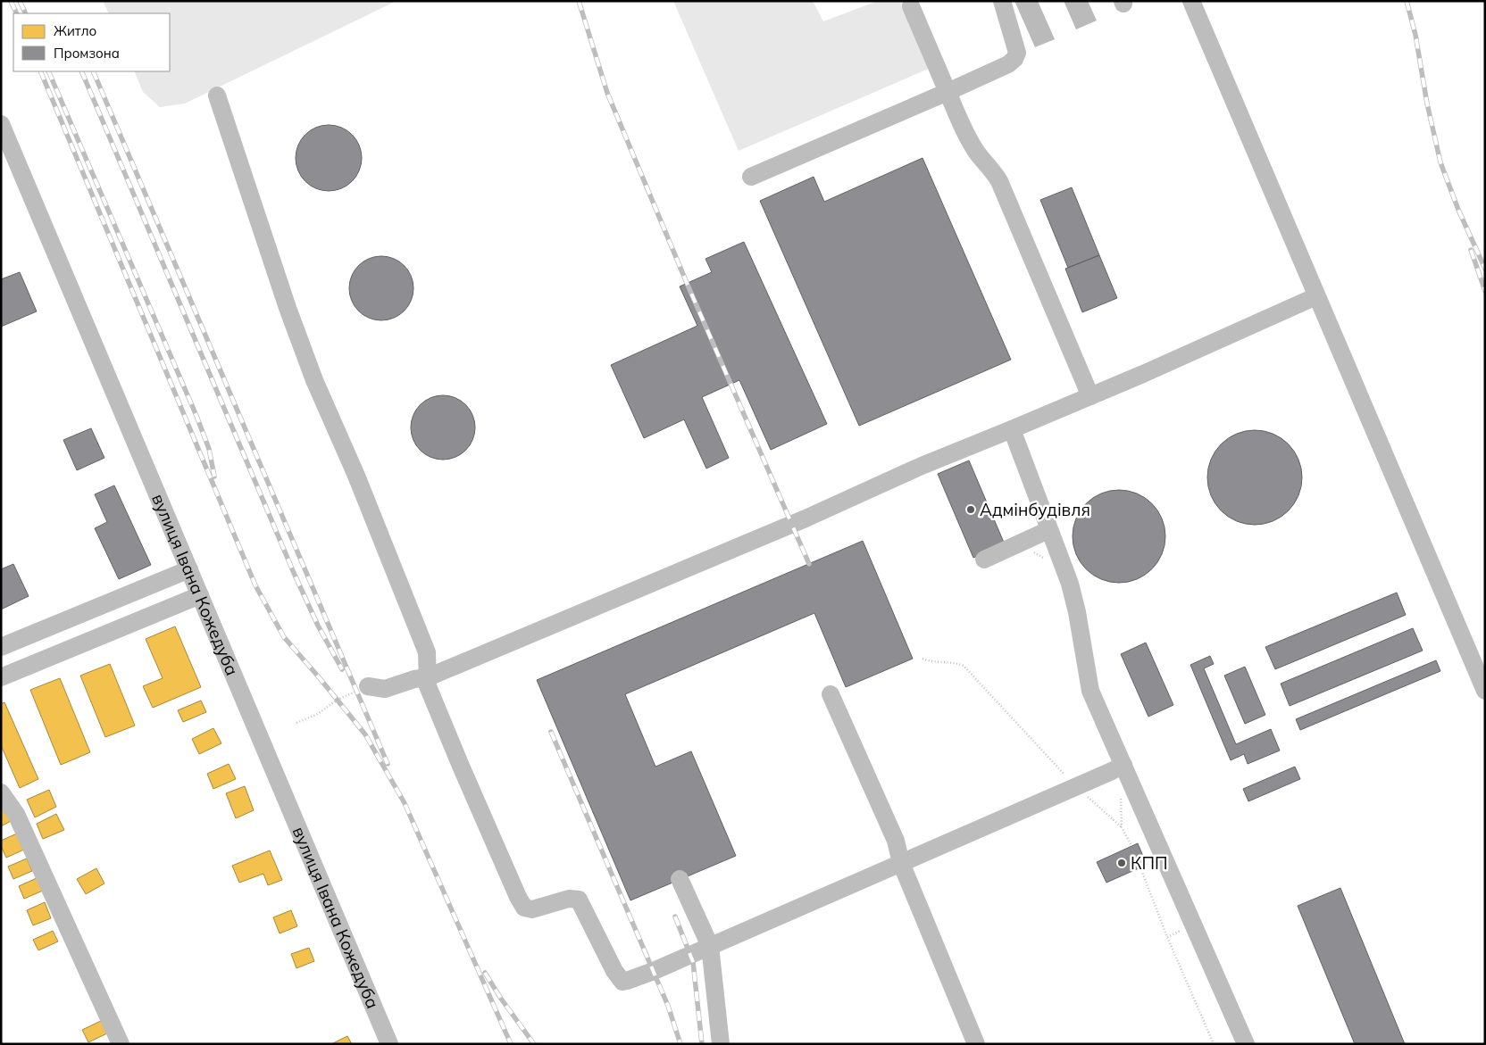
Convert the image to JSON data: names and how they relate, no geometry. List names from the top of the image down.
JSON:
{
  "streets": {
    "street": ["вулиця Івана Кожедуба"]
  },
  "places": ["Адмінбудівля", "КПП"],
  "legend": ["Житло", "Промзона"]
}
